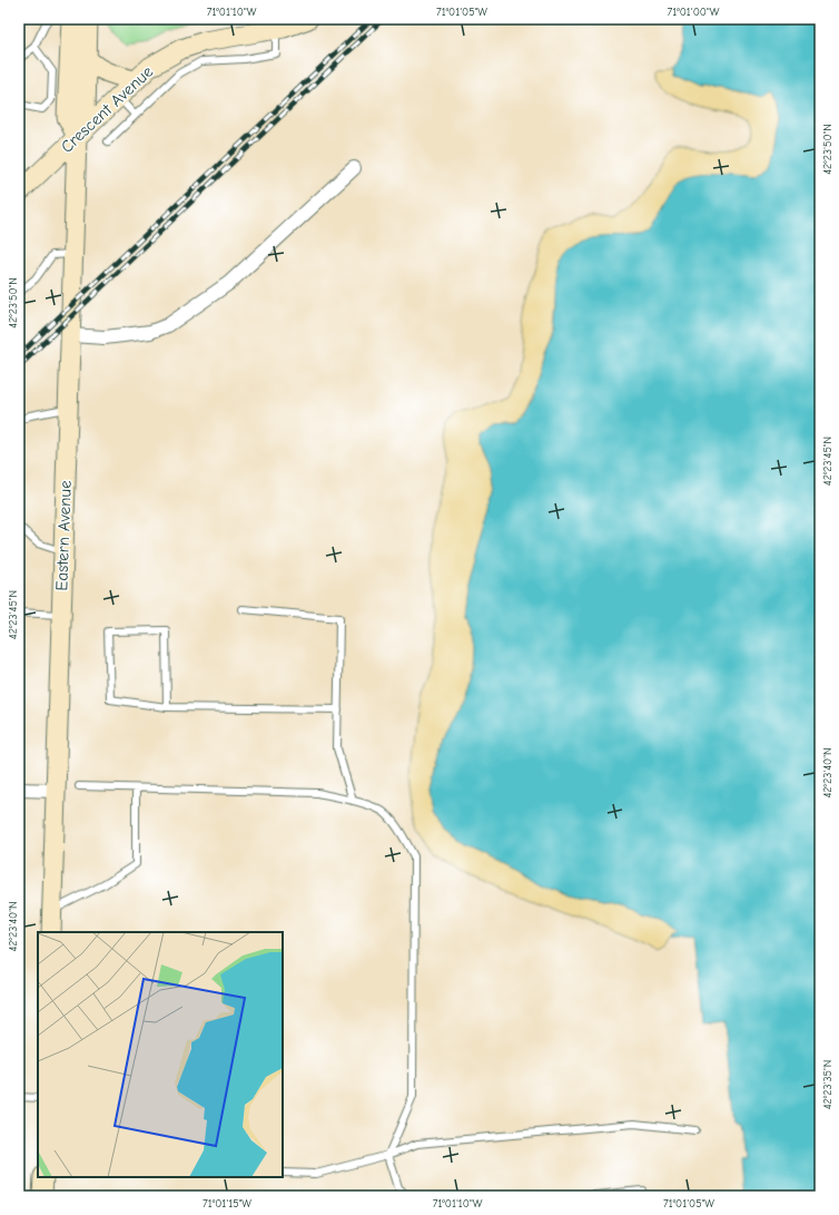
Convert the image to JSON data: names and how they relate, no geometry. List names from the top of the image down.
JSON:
{
  "streets": {
    "main road": ["Crescent Avenue", "Eastern Avenue"]
  },
  "crossings": [
    ["Crescent Avenue", "Eastern Avenue"]
  ],
  "coordinates": [
    "71°01'10\"W",
    "71°01'05\"W",
    "71°01'00\"W",
    "42°23'50\"N",
    "42°23'45\"N",
    "42°23'40\"N",
    "42°23'35\"N",
    "71°01'15\"W"
  ]
}
